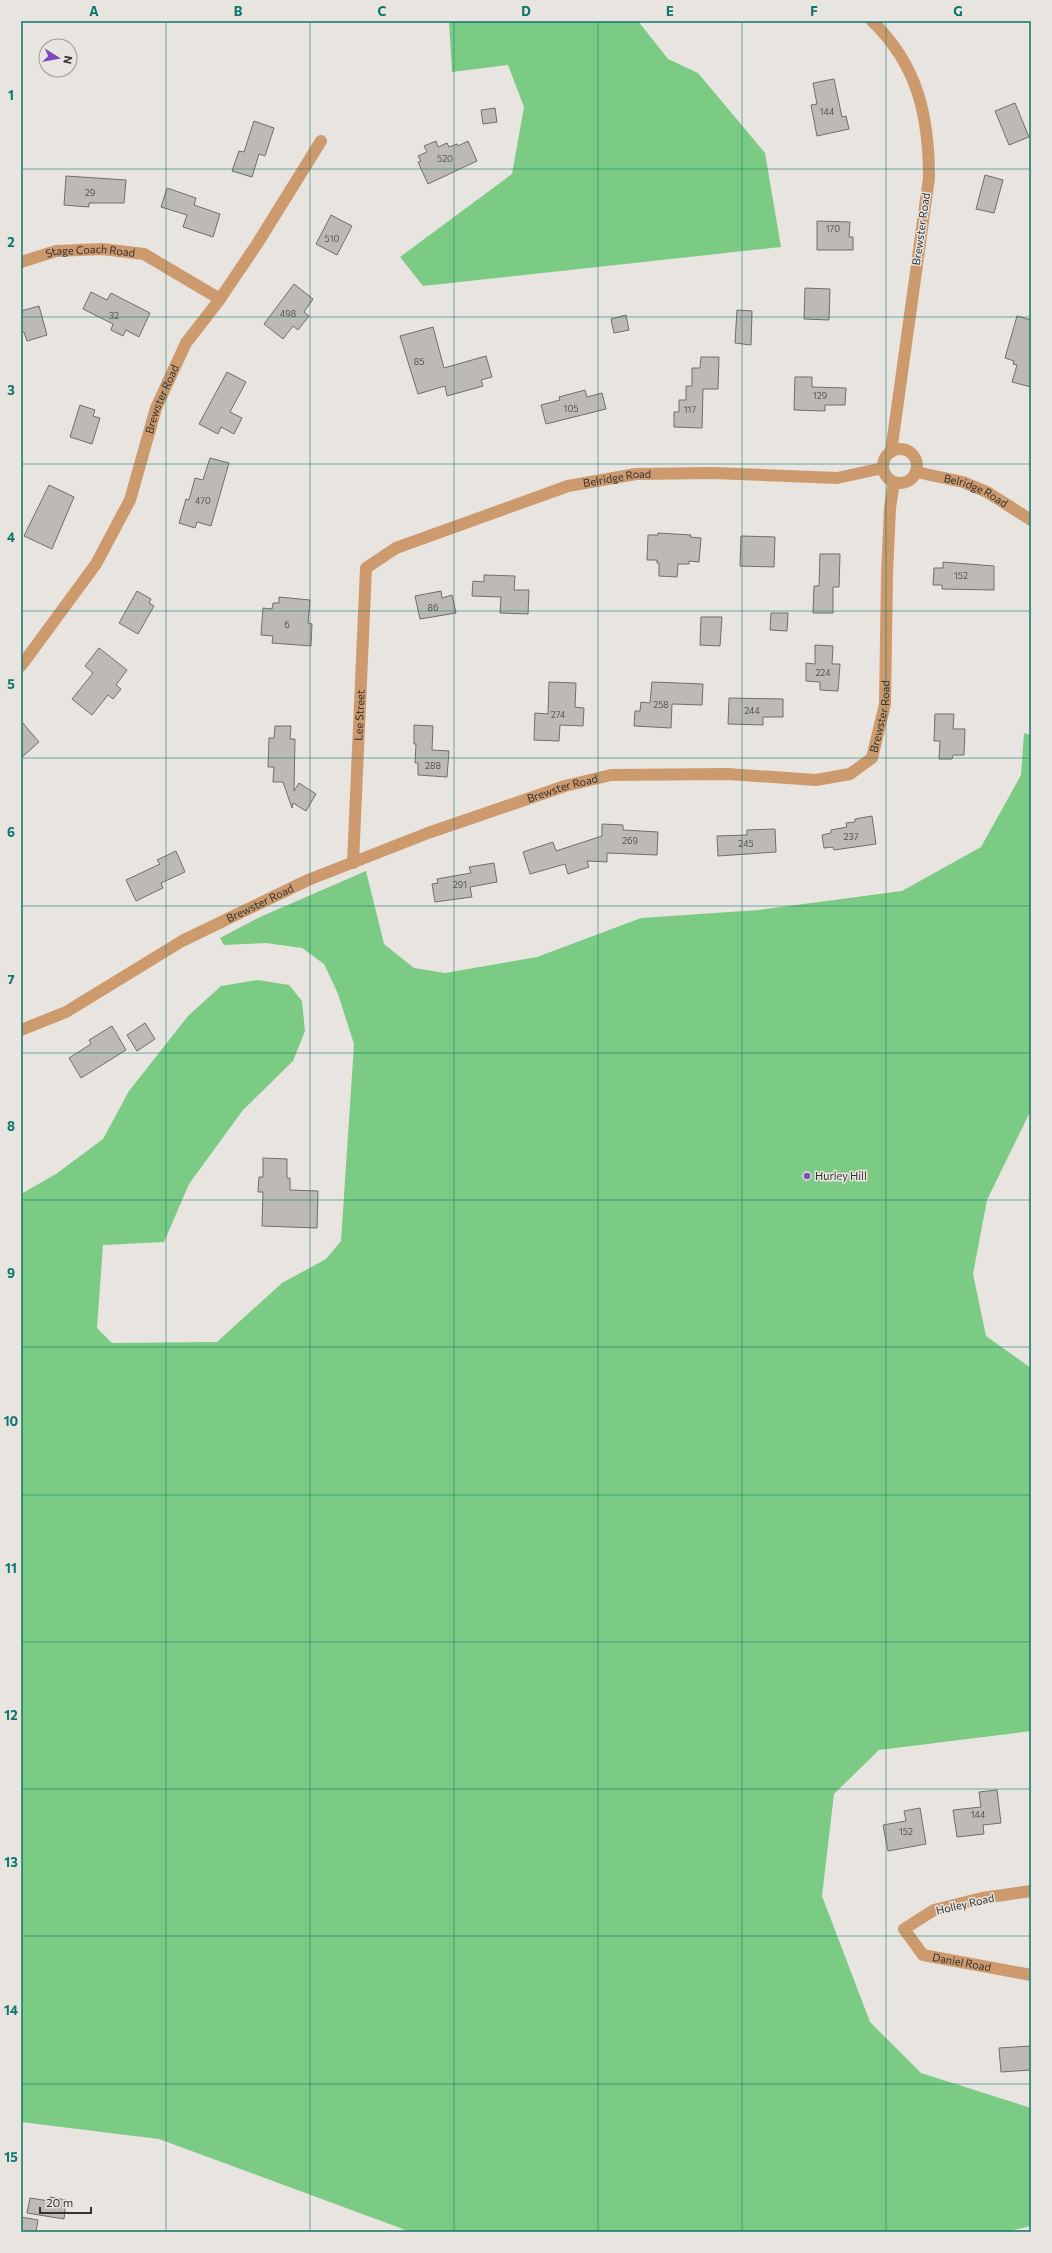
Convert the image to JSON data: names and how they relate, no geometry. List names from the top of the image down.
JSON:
{
  "streets": {
    "street": [
      "Brewster Road",
      "Stage Coach Road",
      "Belridge Road",
      "Lee Street",
      "Holley Road",
      "Daniel Road"
    ]
  },
  "crossings": [
    ["Brewster Road", "Stage Coach Road"],
    ["Brewster Road", "Belridge Road"],
    ["Brewster Road", "Lee Street"],
    ["Belridge Road", "Lee Street"],
    ["Holley Road", "Daniel Road"]
  ],
  "places": ["Hurley Hill"],
  "house_numbers": [
    "144",
    "520",
    "29",
    "170",
    "510",
    "498",
    "32",
    "85",
    "129",
    "105",
    "117",
    "470",
    "152",
    "86",
    "6",
    "224",
    "258",
    "244",
    "274",
    "288",
    "237",
    "269",
    "245",
    "291",
    "144",
    "152"
  ],
  "scale_bar": "20 m",
  "north": "right",
  "grid": {
    "columns": [
      "A",
      "B",
      "C",
      "D",
      "E",
      "F",
      "G"
    ],
    "rows": [
      "1",
      "2",
      "3",
      "4",
      "5",
      "6",
      "7",
      "8",
      "9",
      "10",
      "11",
      "12",
      "13",
      "14",
      "15"
    ]
  }
}
